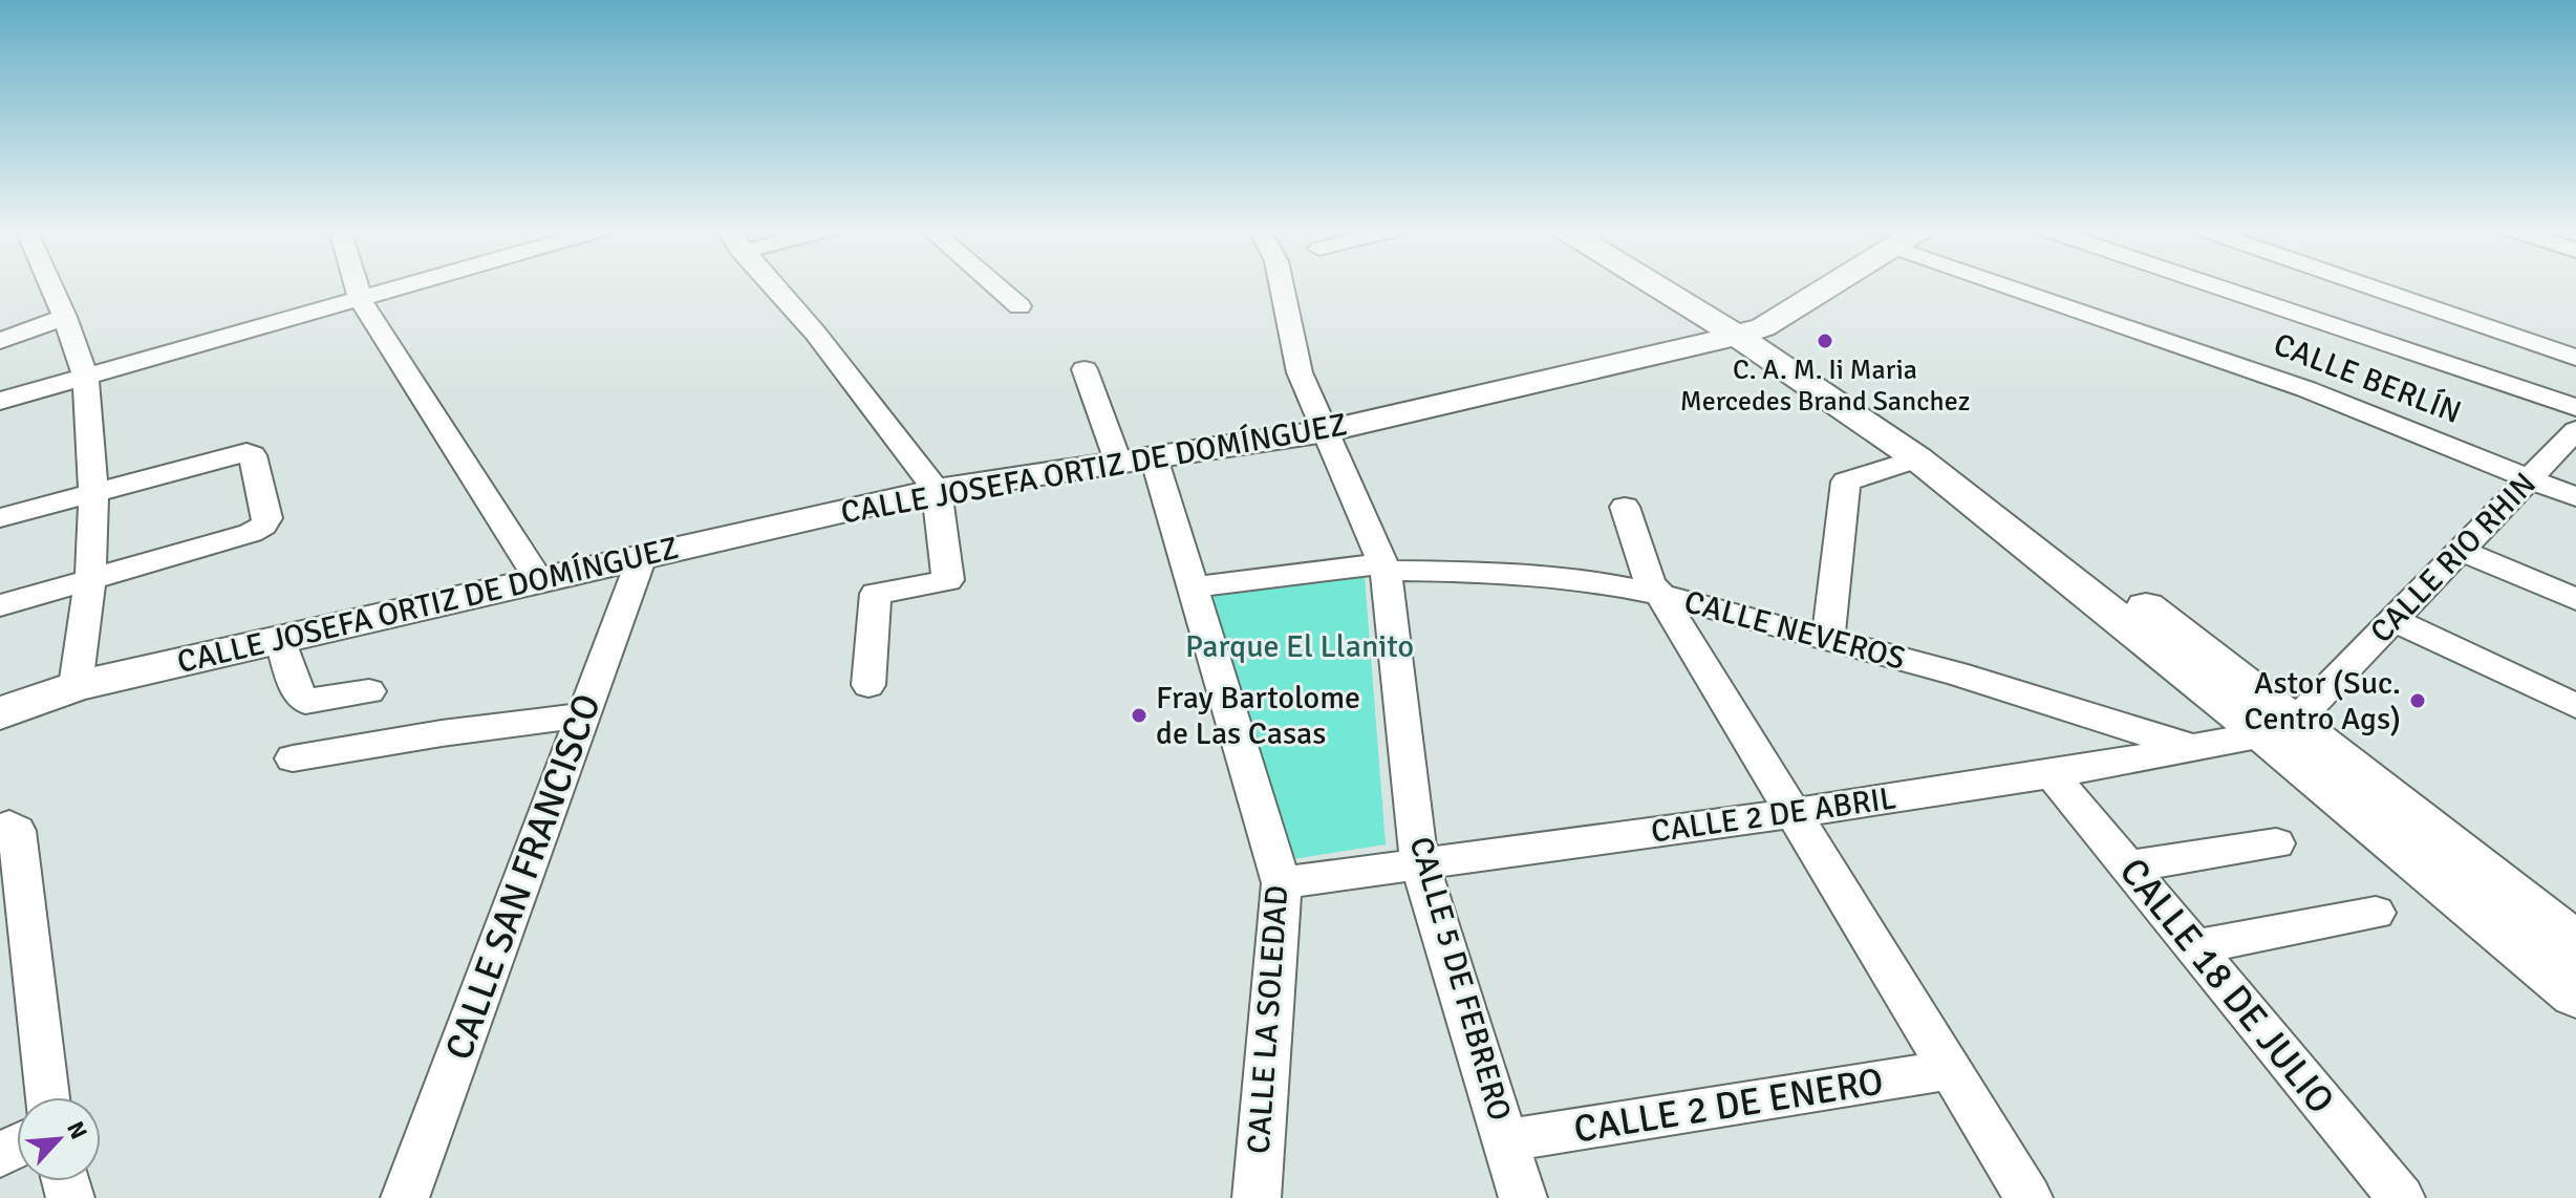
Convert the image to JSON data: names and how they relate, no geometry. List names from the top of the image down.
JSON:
{
  "streets": {
    "main road": ["CALLE JOSEFA ORTIZ DE DOMÍNGUEZ"],
    "street": [
      "CALLE BERLÍN",
      "CALLE RIO RHIN",
      "CALLE NEVEROS",
      "CALLE 2 DE ABRIL",
      "CALLE SAN FRANCISCO",
      "CALLE 5 DE FEBRERO",
      "CALLE 18 DE JULIO",
      "CALLE LA SOLEDAD",
      "CALLE 2 DE ENERO"
    ]
  },
  "crossings": [
    ["CALLE BERLÍN", "CALLE RIO RHIN"],
    ["CALLE JOSEFA ORTIZ DE DOMÍNGUEZ", "CALLE SAN FRANCISCO"],
    ["CALLE JOSEFA ORTIZ DE DOMÍNGUEZ", "CALLE 5 DE FEBRERO"],
    ["CALLE JOSEFA ORTIZ DE DOMÍNGUEZ", "CALLE LA SOLEDAD"],
    ["CALLE RIO RHIN", "CALLE 2 DE ABRIL"],
    ["CALLE NEVEROS", "CALLE 2 DE ABRIL"],
    ["CALLE NEVEROS", "CALLE 5 DE FEBRERO"],
    ["CALLE NEVEROS", "CALLE LA SOLEDAD"],
    ["CALLE 2 DE ABRIL", "CALLE 5 DE FEBRERO"],
    ["CALLE 2 DE ABRIL", "CALLE 18 DE JULIO"],
    ["CALLE 2 DE ABRIL", "CALLE LA SOLEDAD"],
    ["CALLE 5 DE FEBRERO", "CALLE 2 DE ENERO"]
  ],
  "parks": ["Parque El Llanito"],
  "places": ["C. A. M. Ii Maria Mercedes Brand Sanchez", "Astor (Suc. Centro Ags)", "Fray Bartolome de Las Casas"],
  "north": "top right"
}
